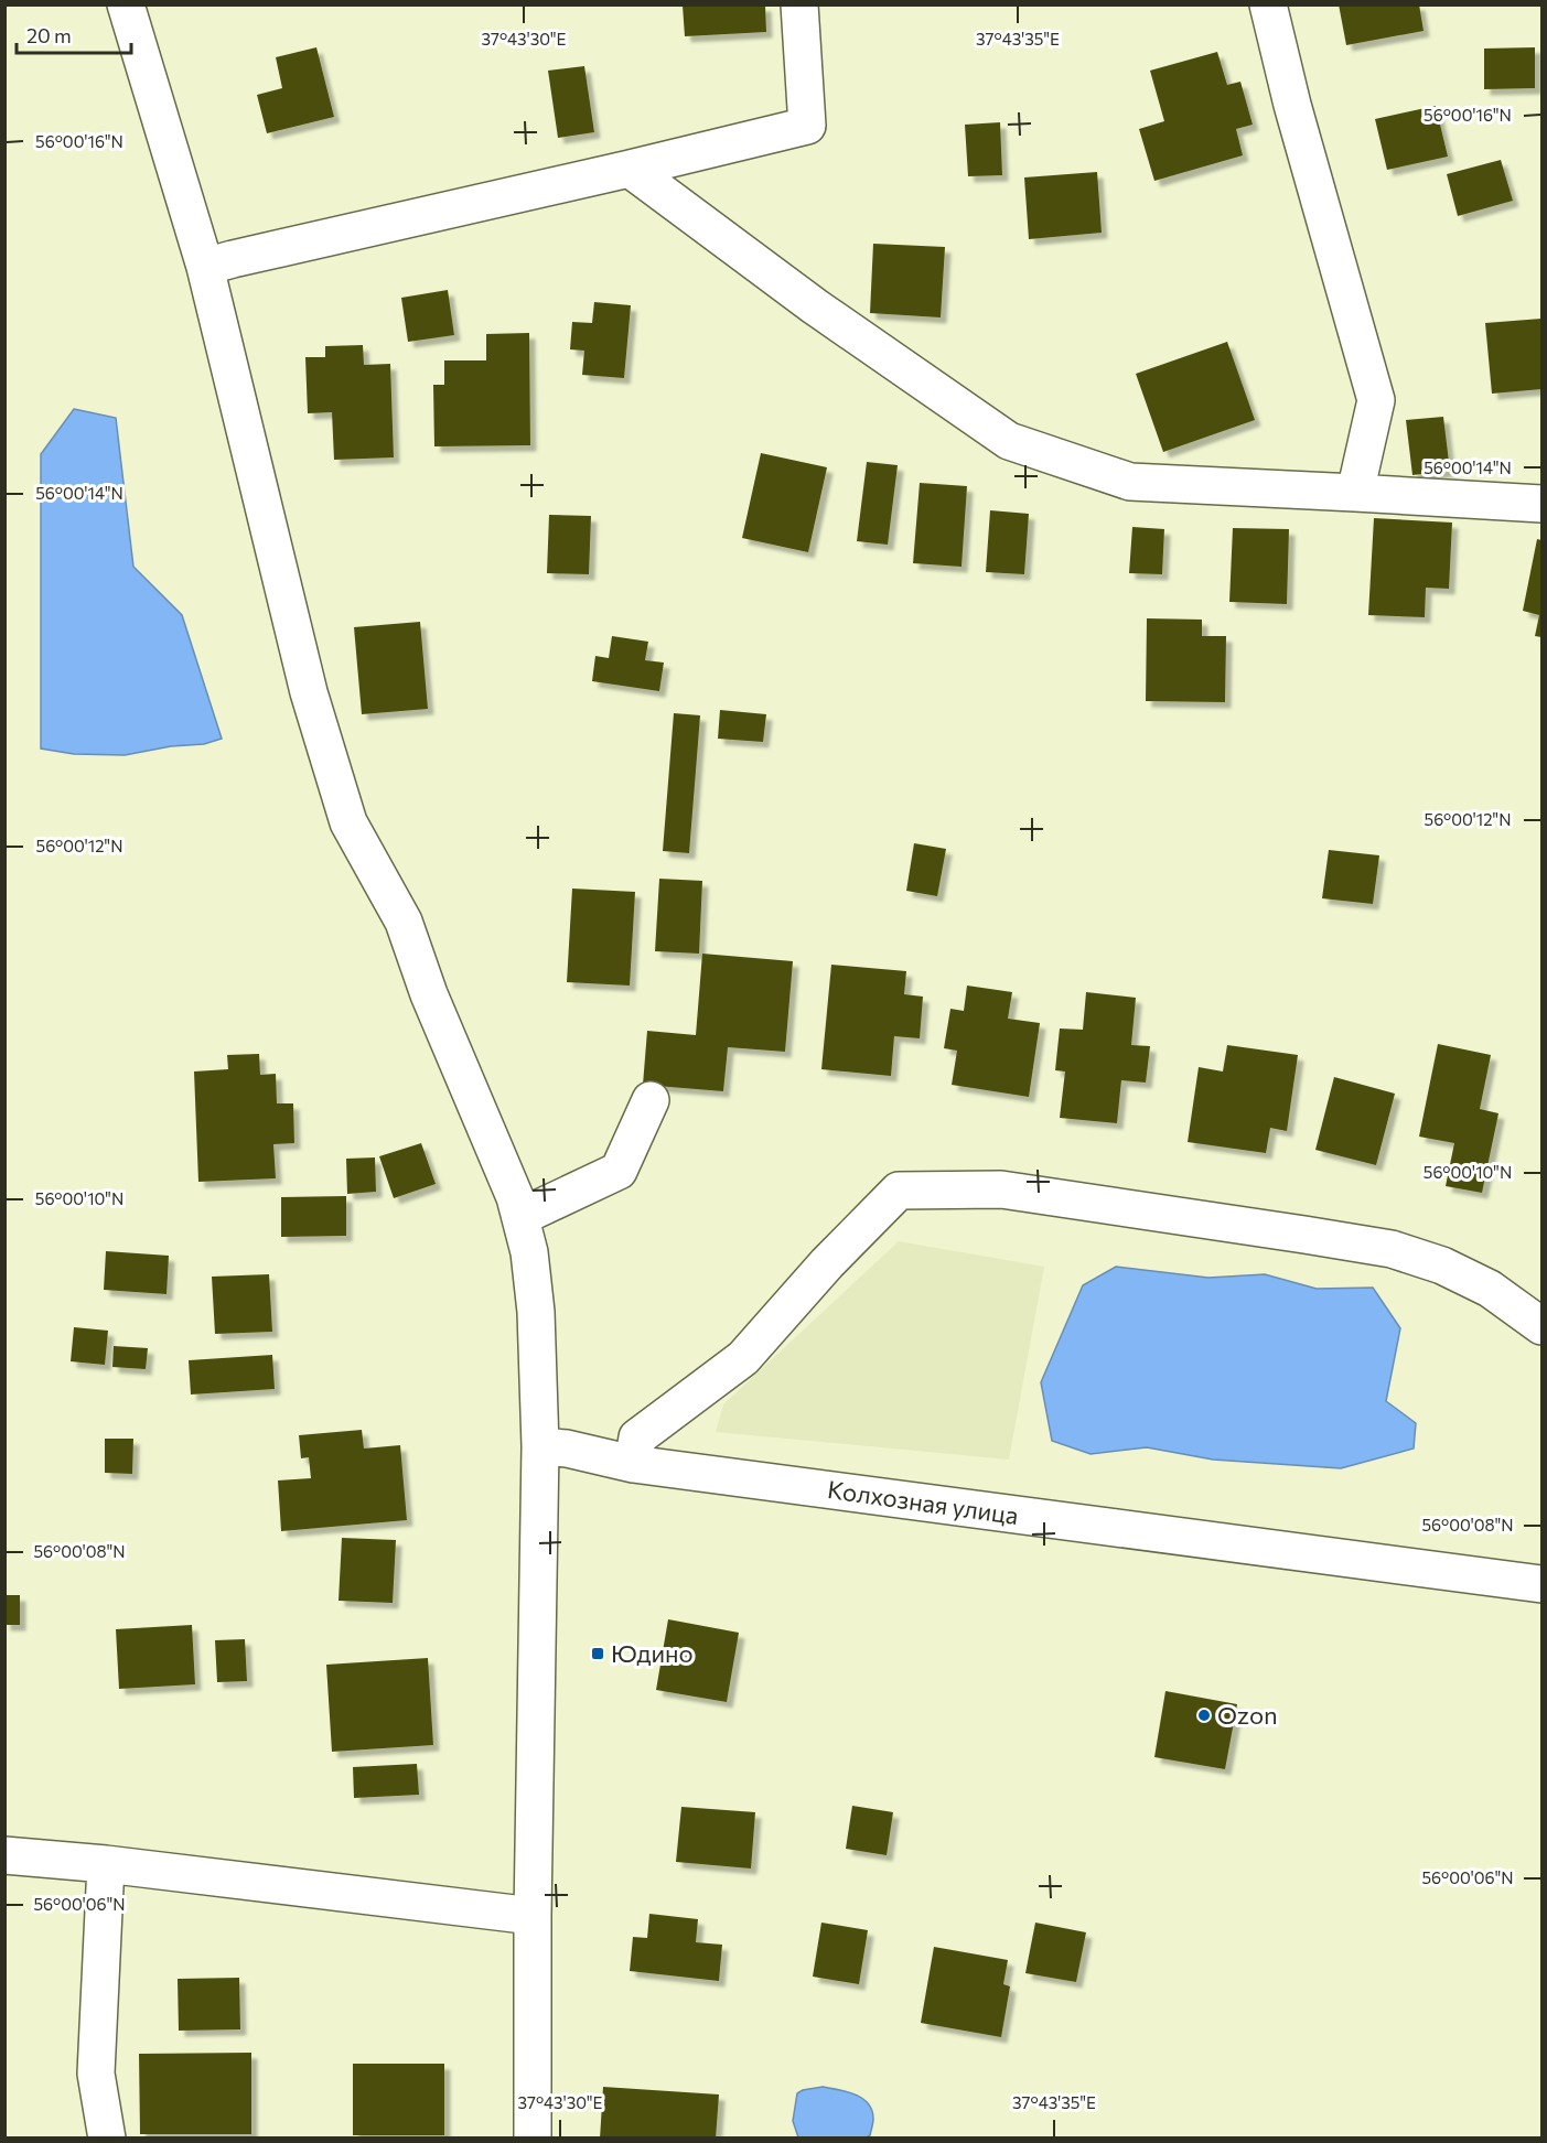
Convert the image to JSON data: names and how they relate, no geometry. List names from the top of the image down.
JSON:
{
  "streets": {
    "street": ["Колхозная улица"]
  },
  "places": {
    "transit": ["Юдино"],
    "other": ["Ozon"]
  },
  "scale_bar": "20 m",
  "coordinates": [
    "37°43'30\"E",
    "37°43'35\"E",
    "56°00'16\"N",
    "56°00'14\"N",
    "56°00'12\"N",
    "56°00'10\"N",
    "56°00'08\"N",
    "56°00'06\"N"
  ]
}
